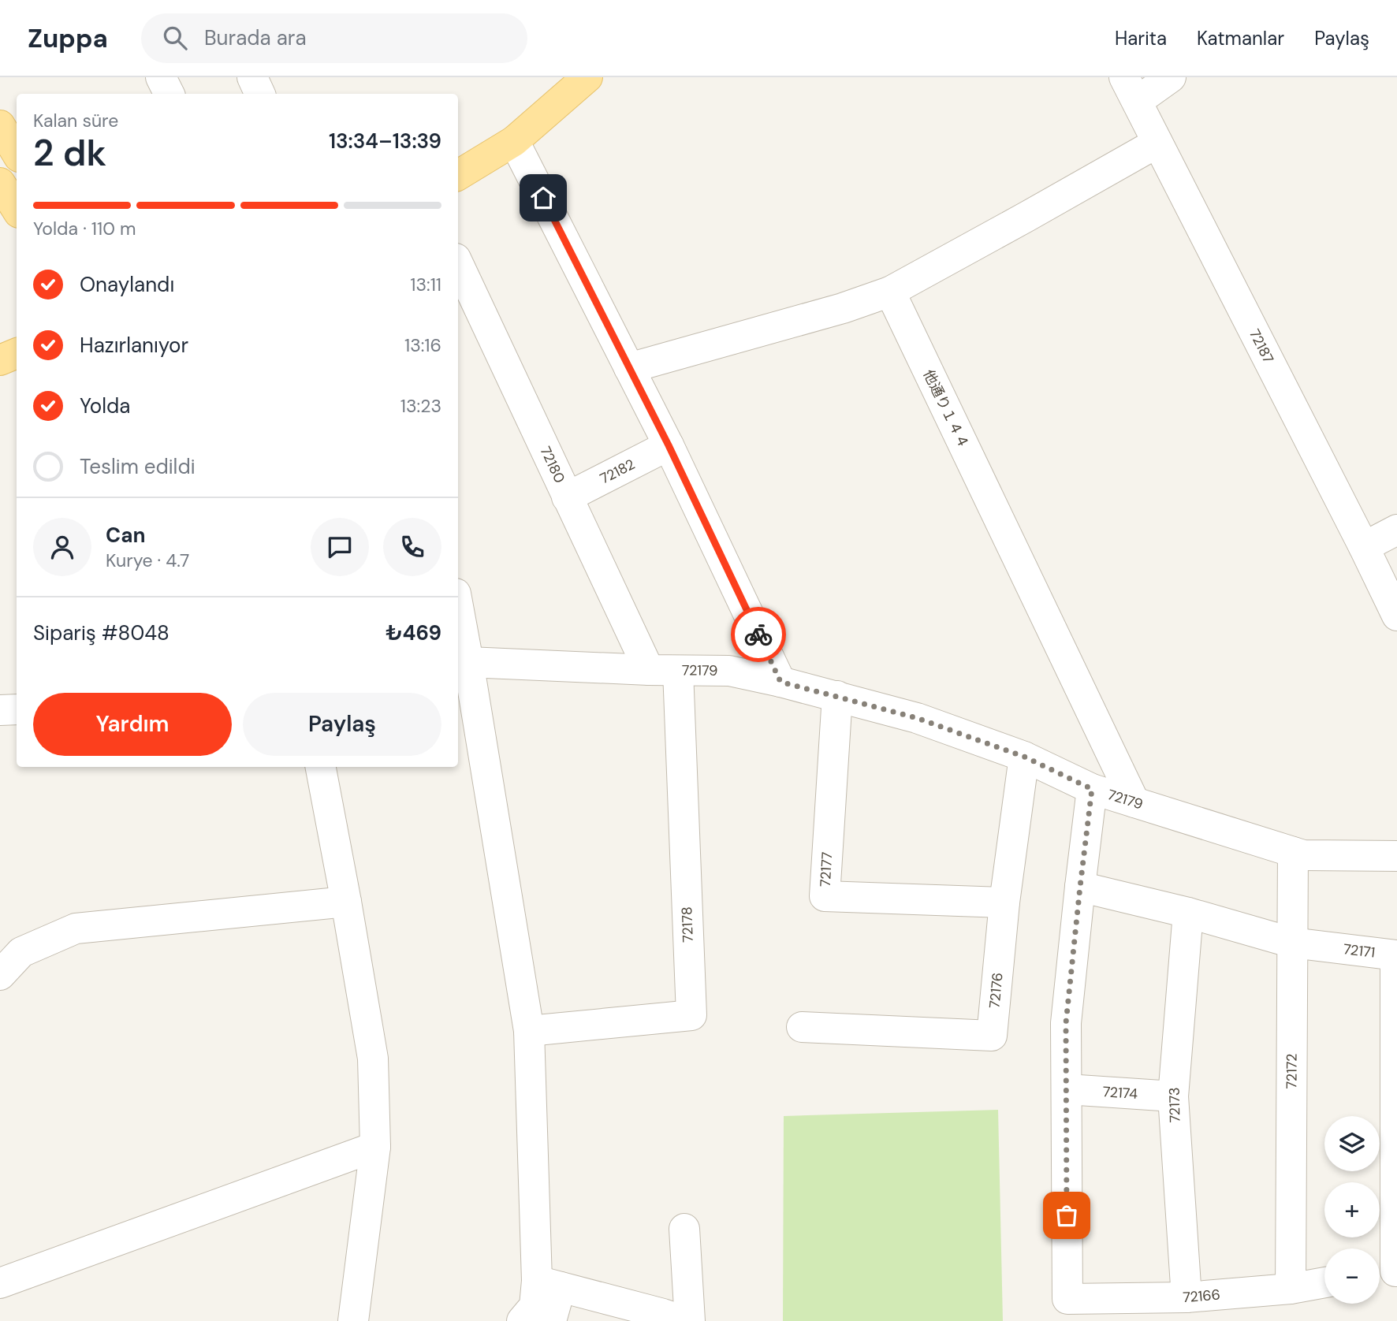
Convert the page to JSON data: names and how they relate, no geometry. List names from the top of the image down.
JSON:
{
  "streets": {
    "street": [
      "72187",
      "他通り１４４",
      "72180",
      "72182",
      "72179",
      "72177",
      "72178",
      "72171",
      "72176",
      "72172",
      "72174",
      "72173",
      "72166"
    ]
  },
  "crossings": [
    ["他通り１４４", "72179"],
    ["72180", "72182"],
    ["72180", "72179"],
    ["72180", "72178"],
    ["72179", "72177"],
    ["72179", "72178"],
    ["72179", "72176"],
    ["72179", "72172"],
    ["72177", "72176"],
    ["72171", "72172"],
    ["72171", "72173"],
    ["72172", "72166"],
    ["72174", "72173"],
    ["72174", "72166"],
    ["72173", "72166"]
  ],
  "page": {
    "header": "Zuppa",
    "search": "Burada ara",
    "nav": ["Harita", "Katmanlar", "Paylaş"],
    "heading": ["2 dk", "Kalan süre", "13:34–13:39"],
    "panel": [
      "Can",
      "Kurye · 4.7",
      "Sipariş #8048",
      "₺469"
    ],
    "bar": "Yolda · 110 m",
    "list": [
      ["Onaylandı", "13:11"],
      ["Hazırlanıyor", "13:16"],
      ["Yolda", "13:23"],
      "Teslim edildi"
    ],
    "buttons": ["Yardım", "Paylaş"],
    "map_buttons": ["+", "−"]
  }
}
